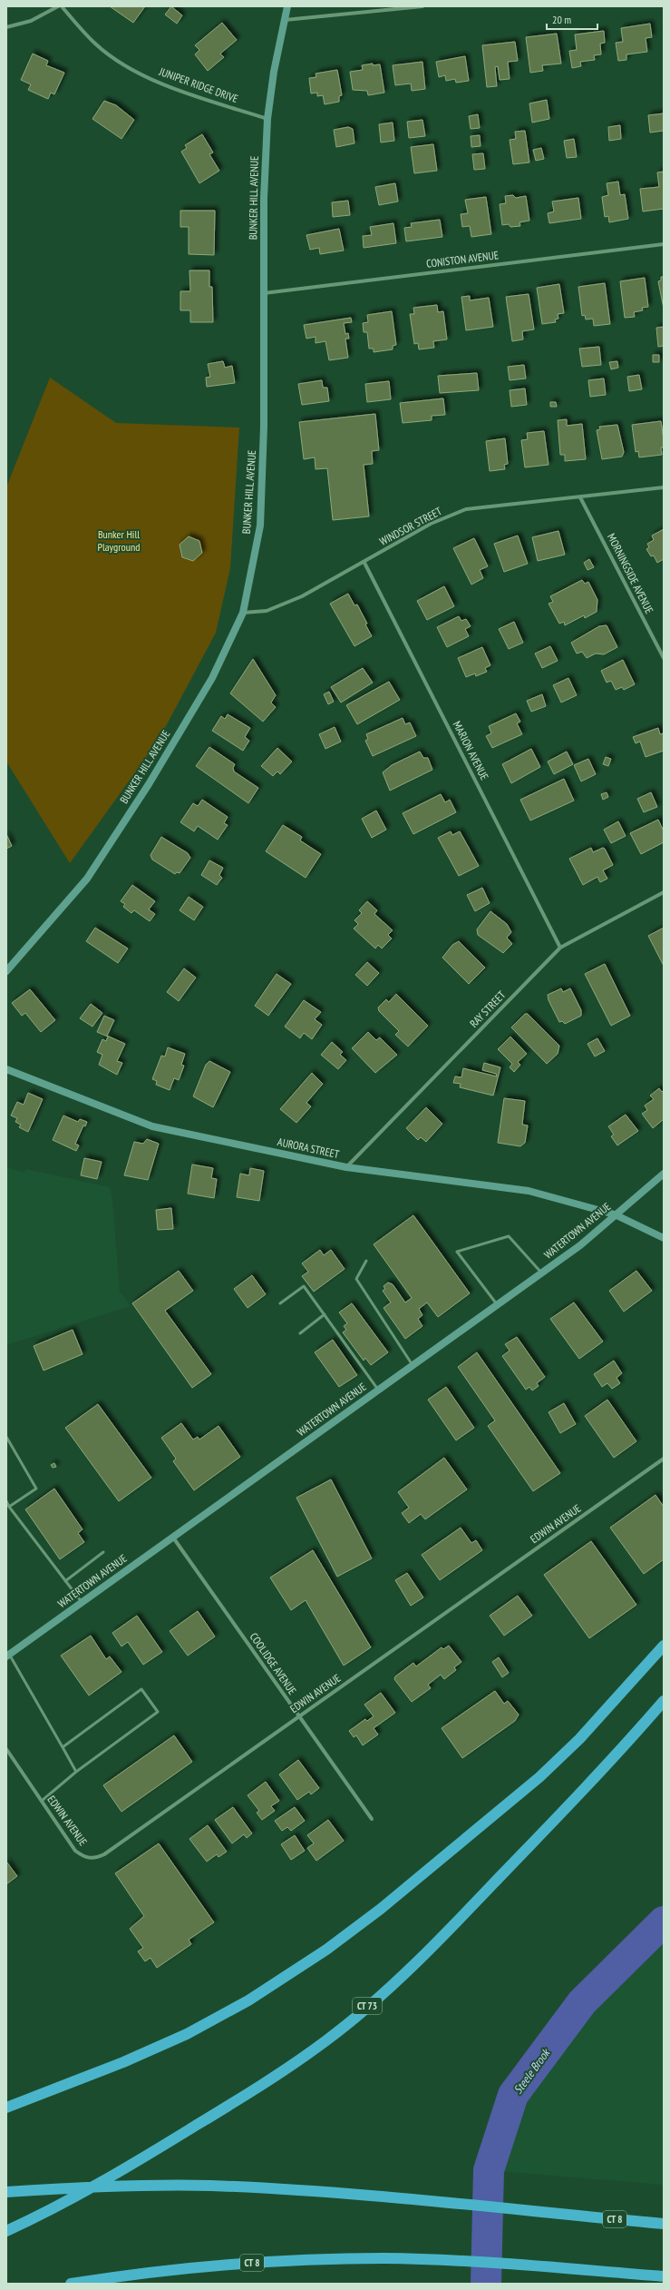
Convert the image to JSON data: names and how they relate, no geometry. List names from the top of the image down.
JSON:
{
  "streets": {
    "highway": ["CT 73", "CT 8"],
    "main road": ["BUNKER HILL AVENUE", "AURORA STREET", "WATERTOWN AVENUE"],
    "street": [
      "JUNIPER RIDGE DRIVE",
      "CONISTON AVENUE",
      "WINDSOR STREET",
      "MORNINGSIDE AVENUE",
      "MARION AVENUE",
      "RAY STREET",
      "EDWIN AVENUE",
      "COOLIDGE AVENUE"
    ]
  },
  "crossings": [
    ["JUNIPER RIDGE DRIVE", "BUNKER HILL AVENUE"],
    ["BUNKER HILL AVENUE", "CONISTON AVENUE"],
    ["BUNKER HILL AVENUE", "WINDSOR STREET"],
    ["WINDSOR STREET", "MORNINGSIDE AVENUE"],
    ["WINDSOR STREET", "MARION AVENUE"],
    ["MARION AVENUE", "RAY STREET"],
    ["RAY STREET", "AURORA STREET"],
    ["AURORA STREET", "WATERTOWN AVENUE"],
    ["WATERTOWN AVENUE", "COOLIDGE AVENUE"],
    ["EDWIN AVENUE", "COOLIDGE AVENUE"]
  ],
  "water": ["Steele Brook"],
  "parks": ["Bunker Hill Playground"],
  "scale_bar": "20 m"
}
